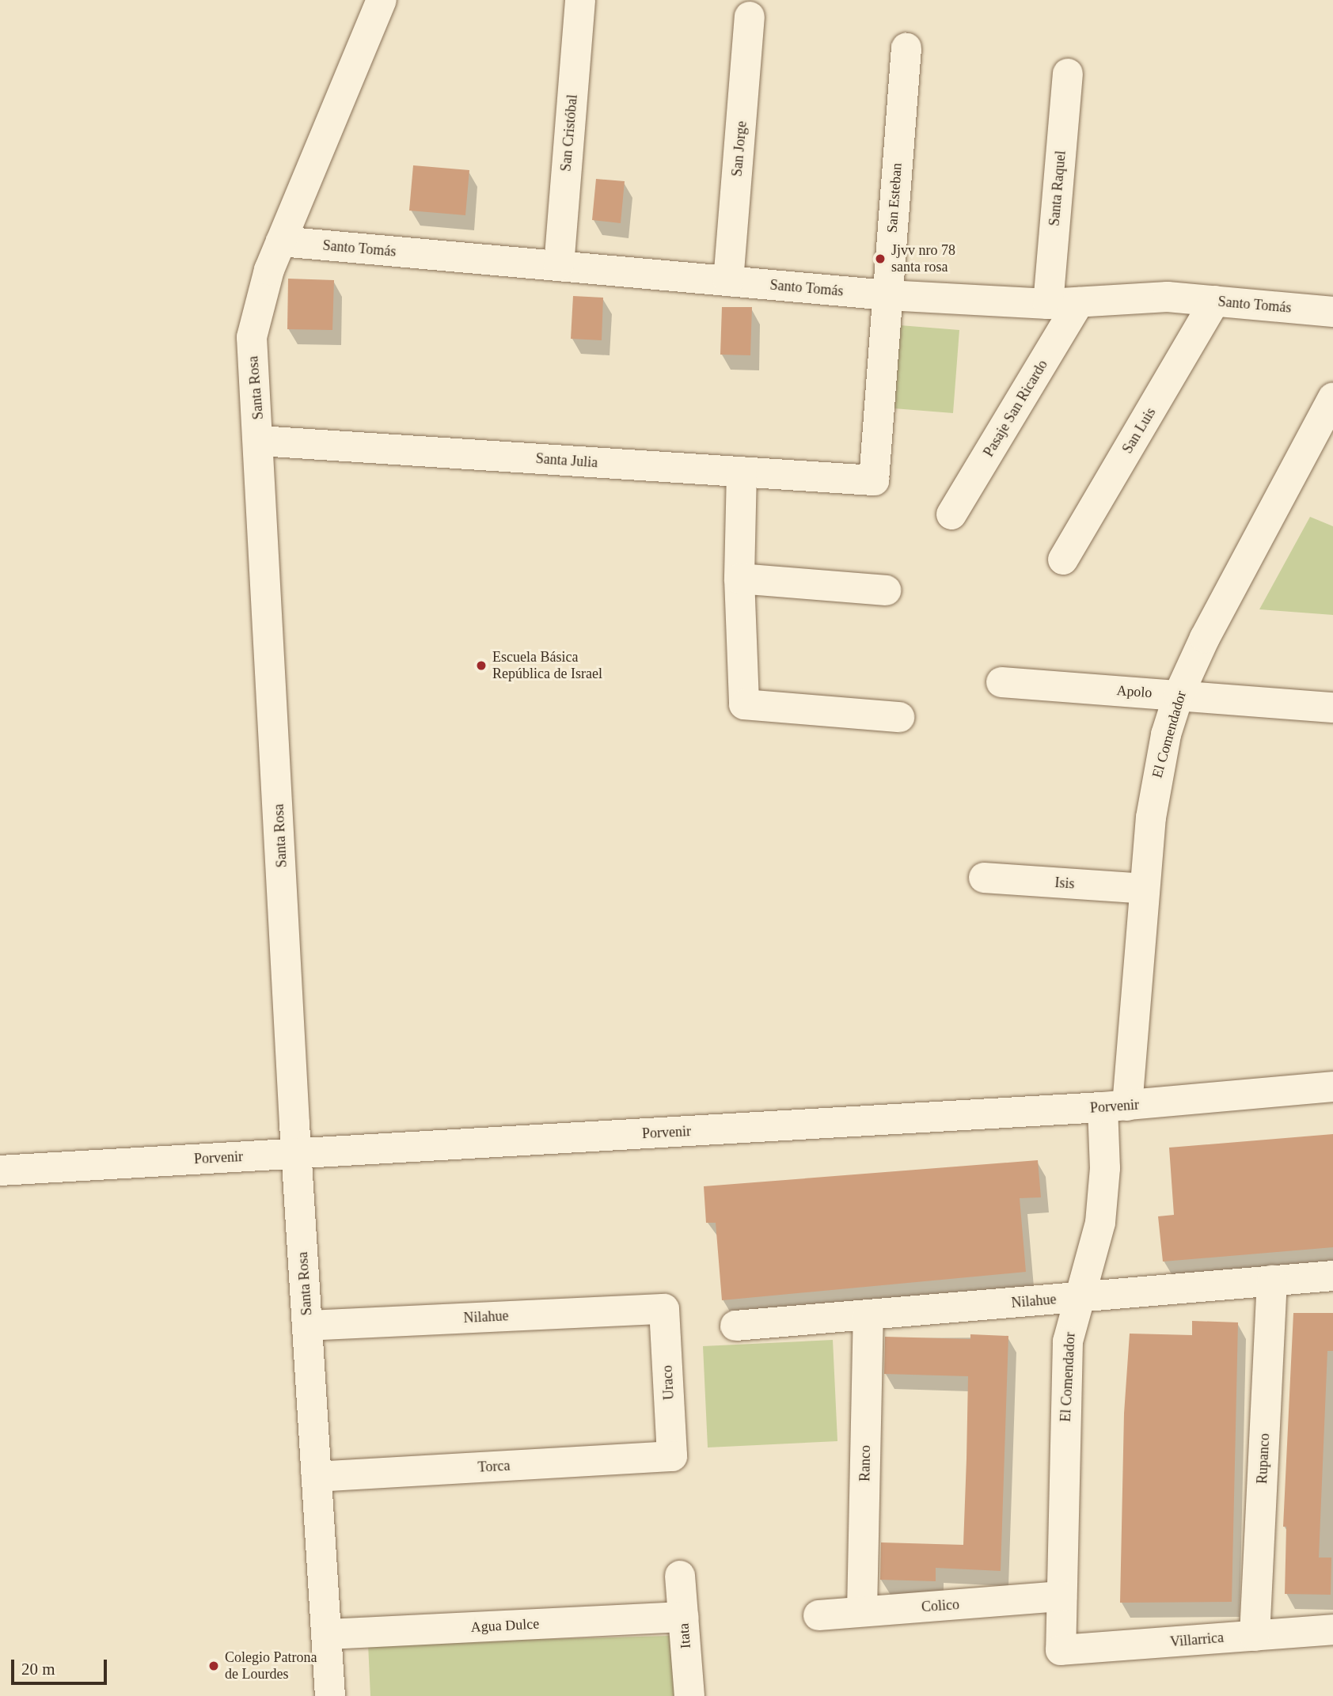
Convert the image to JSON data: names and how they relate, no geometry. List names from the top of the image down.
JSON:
{
  "streets": {
    "street": [
      "San Cristóbal",
      "San Jorge",
      "Santa Raquel",
      "San Esteban",
      "Santo Tomás",
      "Santa Rosa",
      "Pasaje San Ricardo",
      "San Luis",
      "Santa Julia",
      "Apolo",
      "El Comendador",
      "Isis",
      "Porvenir",
      "Nilahue",
      "Uraco",
      "Rupanco",
      "Ranco",
      "Torca",
      "Colico",
      "Agua Dulce",
      "Itata",
      "Villarrica"
    ]
  },
  "crossings": [
    ["San Cristóbal", "Santo Tomás"],
    ["San Jorge", "Santo Tomás"],
    ["Santa Raquel", "Santo Tomás"],
    ["San Esteban", "Santo Tomás"],
    ["San Esteban", "Santa Julia"],
    ["Santo Tomás", "Santa Rosa"],
    ["Santo Tomás", "Pasaje San Ricardo"],
    ["Santo Tomás", "San Luis"],
    ["Santa Rosa", "Santa Julia"],
    ["Santa Rosa", "Porvenir"],
    ["Santa Rosa", "Nilahue"],
    ["Santa Rosa", "Torca"],
    ["Santa Rosa", "Agua Dulce"],
    ["Apolo", "El Comendador"],
    ["El Comendador", "Isis"],
    ["El Comendador", "Porvenir"],
    ["El Comendador", "Nilahue"],
    ["El Comendador", "Colico"],
    ["El Comendador", "Villarrica"],
    ["Nilahue", "Uraco"],
    ["Nilahue", "Rupanco"],
    ["Nilahue", "Ranco"],
    ["Uraco", "Torca"],
    ["Rupanco", "Villarrica"],
    ["Ranco", "Colico"],
    ["Agua Dulce", "Itata"]
  ],
  "places": ["Jjvv nro 78 santa rosa", "Escuela Básica República de Israel", "Colegio Patrona de Lourdes"],
  "scale_bar": "20 m"
}
